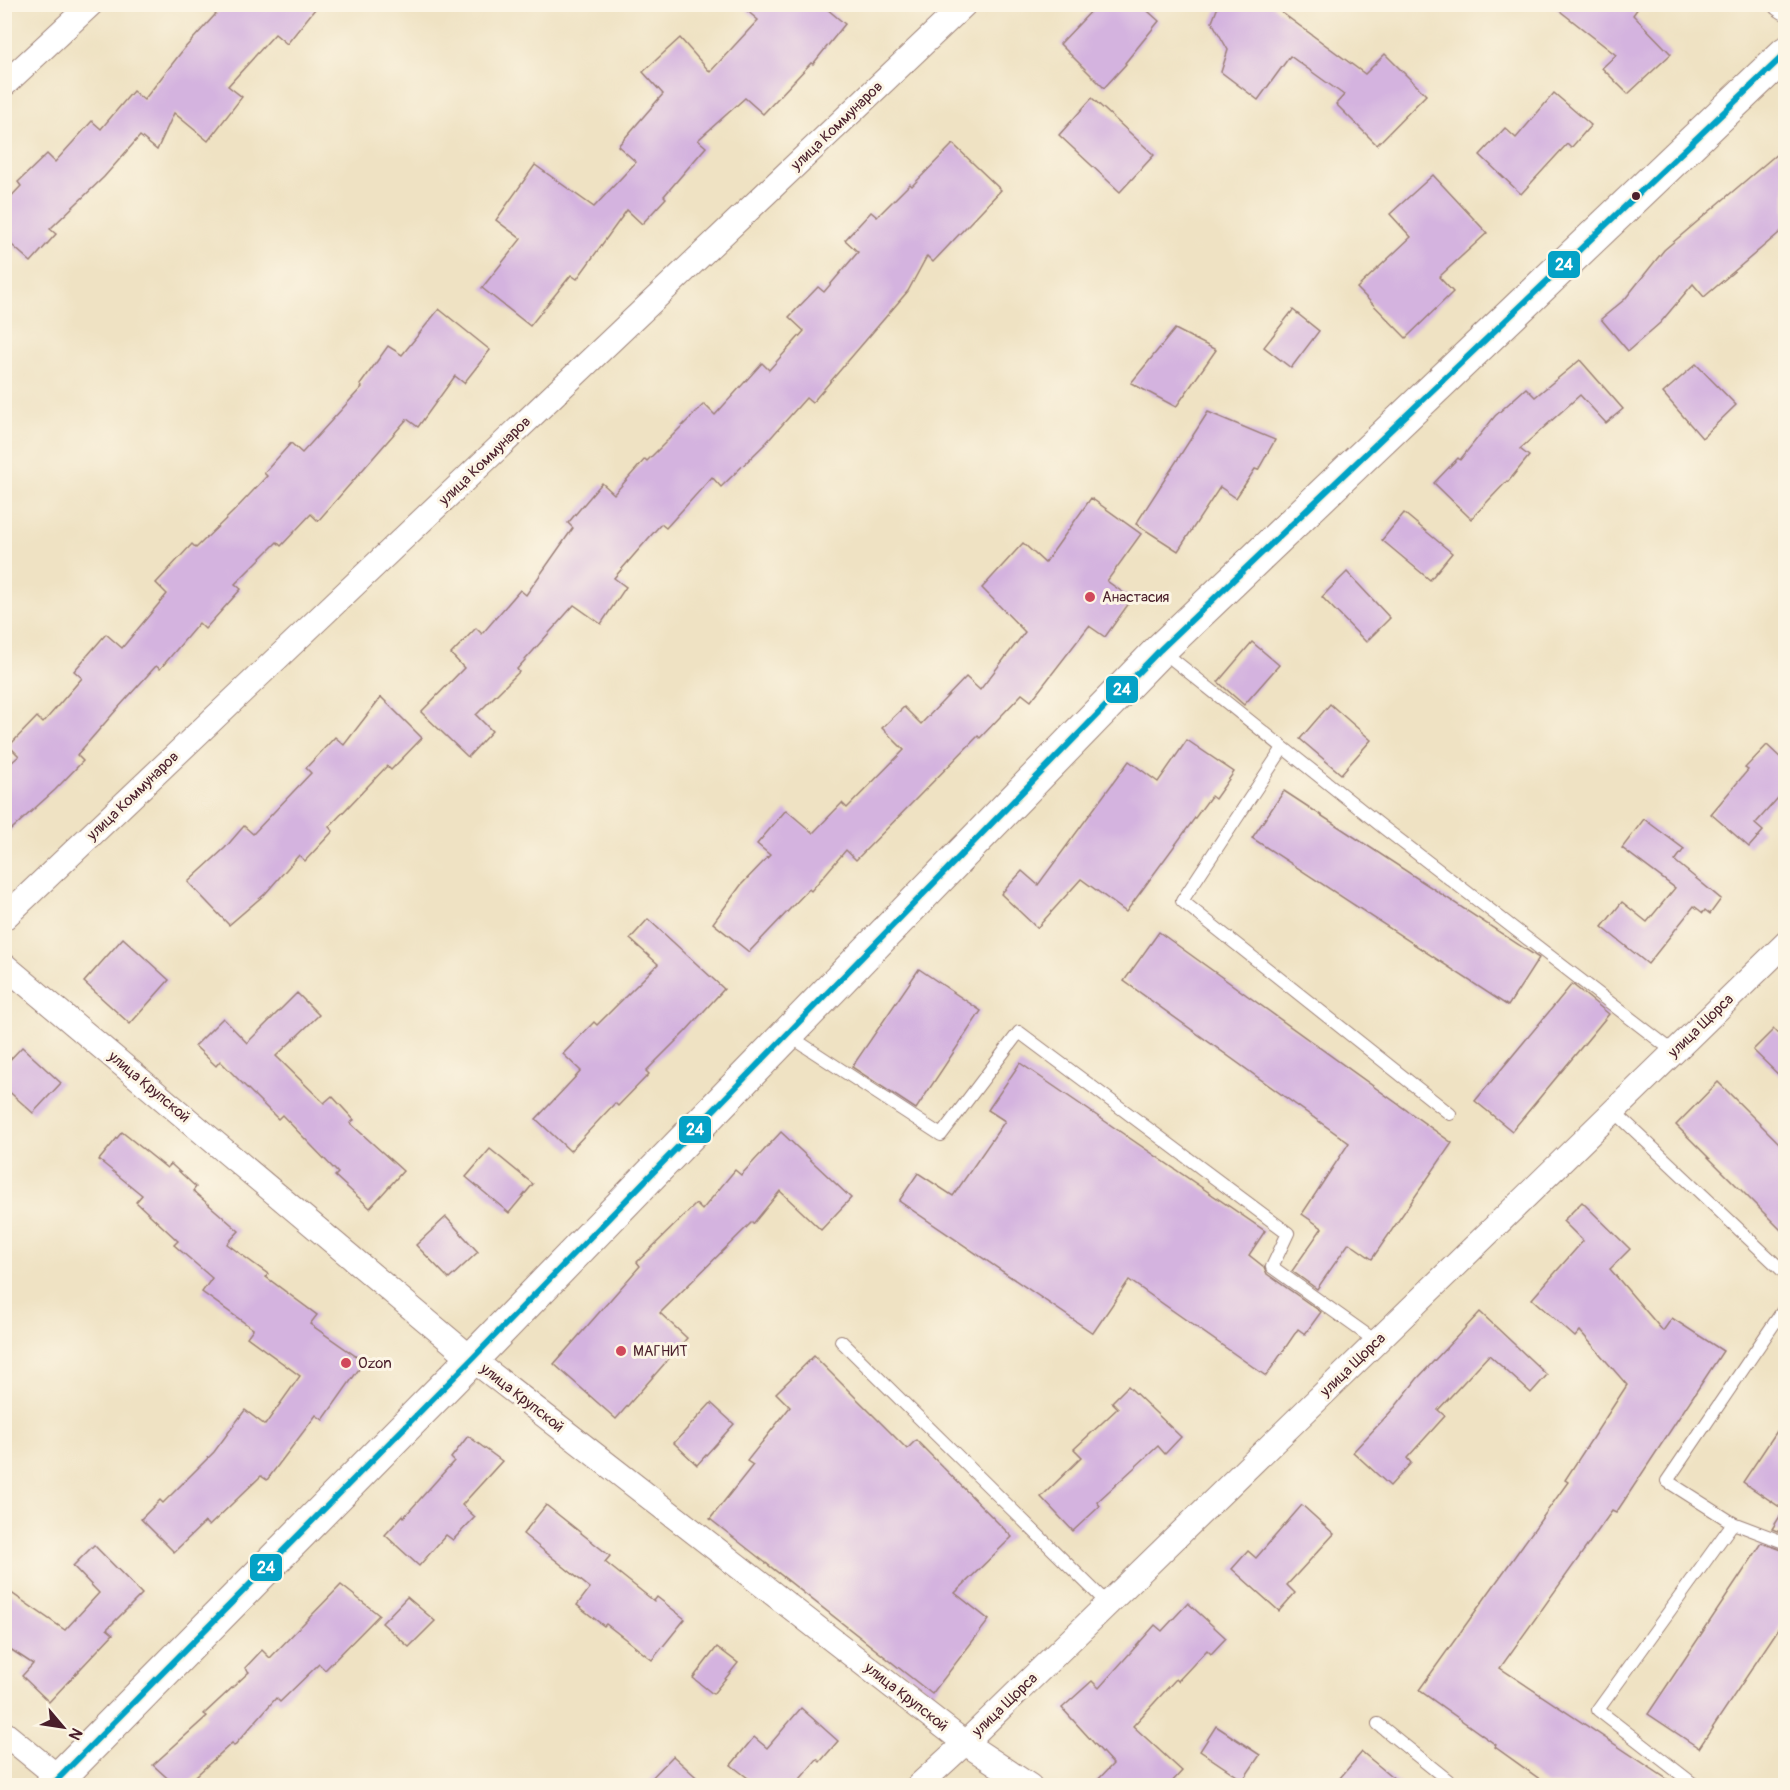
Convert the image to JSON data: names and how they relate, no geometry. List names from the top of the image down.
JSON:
{
  "streets": {
    "street": ["улица Коммунаров", "улица Щорса", "улица Крупской"]
  },
  "crossings": [
    ["улица Щорса", "улица Крупской"]
  ],
  "places": ["Анастасия", "МАГНИТ", "Ozon"],
  "lines": ["transit line 24"],
  "north": "bottom right"
}
